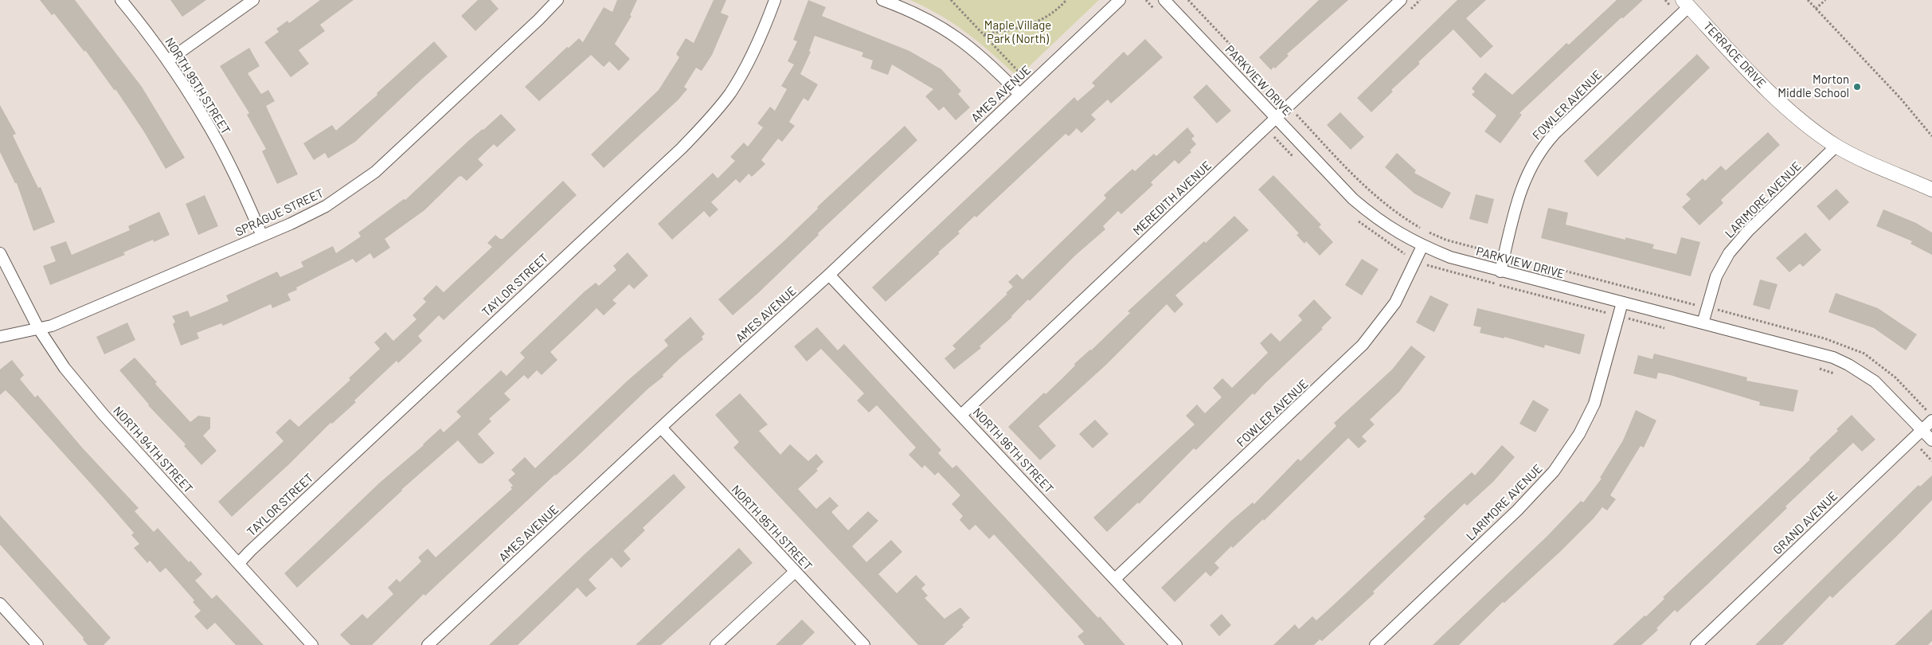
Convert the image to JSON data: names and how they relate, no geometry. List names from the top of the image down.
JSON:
{
  "streets": {
    "street": [
      "TERRACE DRIVE",
      "PARKVIEW DRIVE",
      "NORTH 95TH STREET",
      "AMES AVENUE",
      "FOWLER AVENUE",
      "MEREDITH AVENUE",
      "LARIMORE AVENUE",
      "SPRAGUE STREET",
      "TAYLOR STREET",
      "NORTH 94TH STREET",
      "NORTH 96TH STREET",
      "GRAND AVENUE"
    ]
  },
  "crossings": [
    ["TERRACE DRIVE", "FOWLER AVENUE"],
    ["TERRACE DRIVE", "LARIMORE AVENUE"],
    ["PARKVIEW DRIVE", "FOWLER AVENUE"],
    ["PARKVIEW DRIVE", "MEREDITH AVENUE"],
    ["PARKVIEW DRIVE", "LARIMORE AVENUE"],
    ["PARKVIEW DRIVE", "GRAND AVENUE"],
    ["NORTH 95TH STREET", "AMES AVENUE"],
    ["NORTH 95TH STREET", "SPRAGUE STREET"],
    ["AMES AVENUE", "NORTH 96TH STREET"],
    ["FOWLER AVENUE", "NORTH 96TH STREET"],
    ["MEREDITH AVENUE", "NORTH 96TH STREET"],
    ["SPRAGUE STREET", "NORTH 94TH STREET"],
    ["TAYLOR STREET", "NORTH 94TH STREET"]
  ],
  "parks": ["Maple Village Park (North)"],
  "places": ["Morton Middle School"]
}
